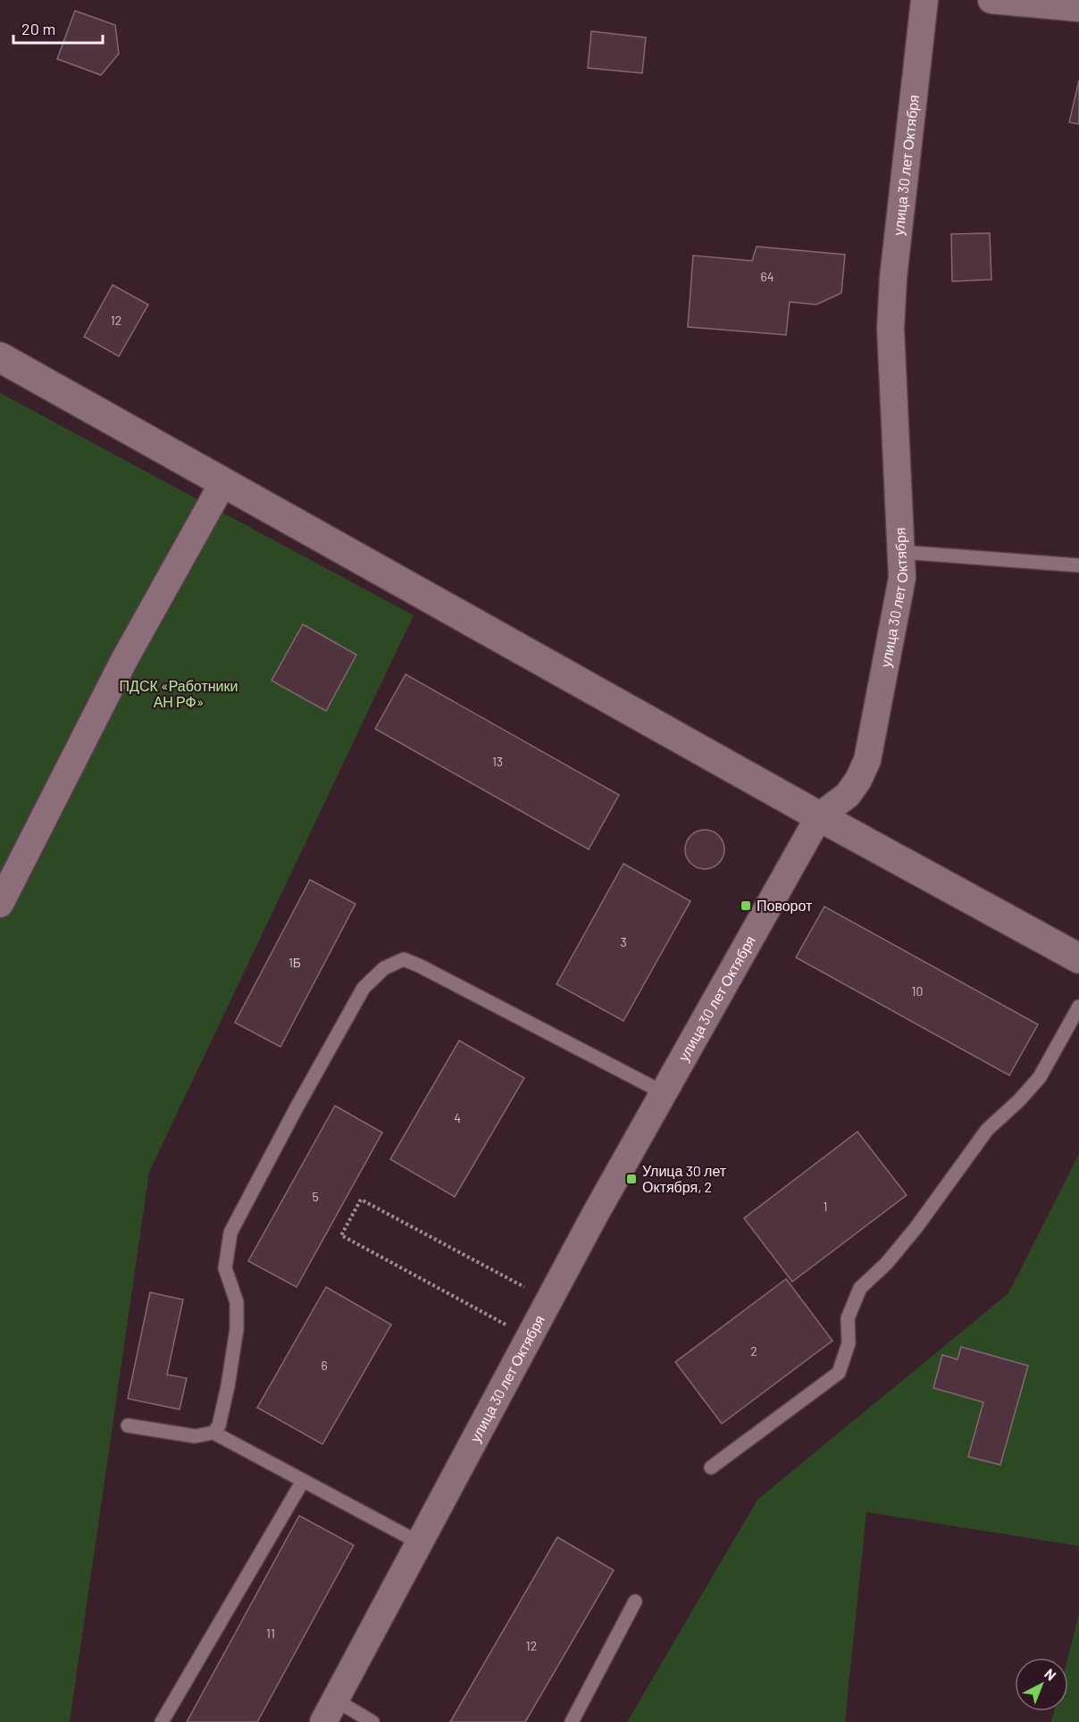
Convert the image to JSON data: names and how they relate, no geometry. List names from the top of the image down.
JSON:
{
  "streets": {
    "street": ["улица 30 лет Октября"]
  },
  "parks": ["ПДСК «Работники АН РФ»"],
  "places": {
    "transit": ["Поворот", "Улица 30 лет Октября, 2"]
  },
  "house_numbers": [
    "64",
    "12",
    "13",
    "3",
    "1Б",
    "10",
    "4",
    "5",
    "1",
    "2",
    "6",
    "11",
    "12"
  ],
  "scale_bar": "20 m",
  "north": "top right"
}
